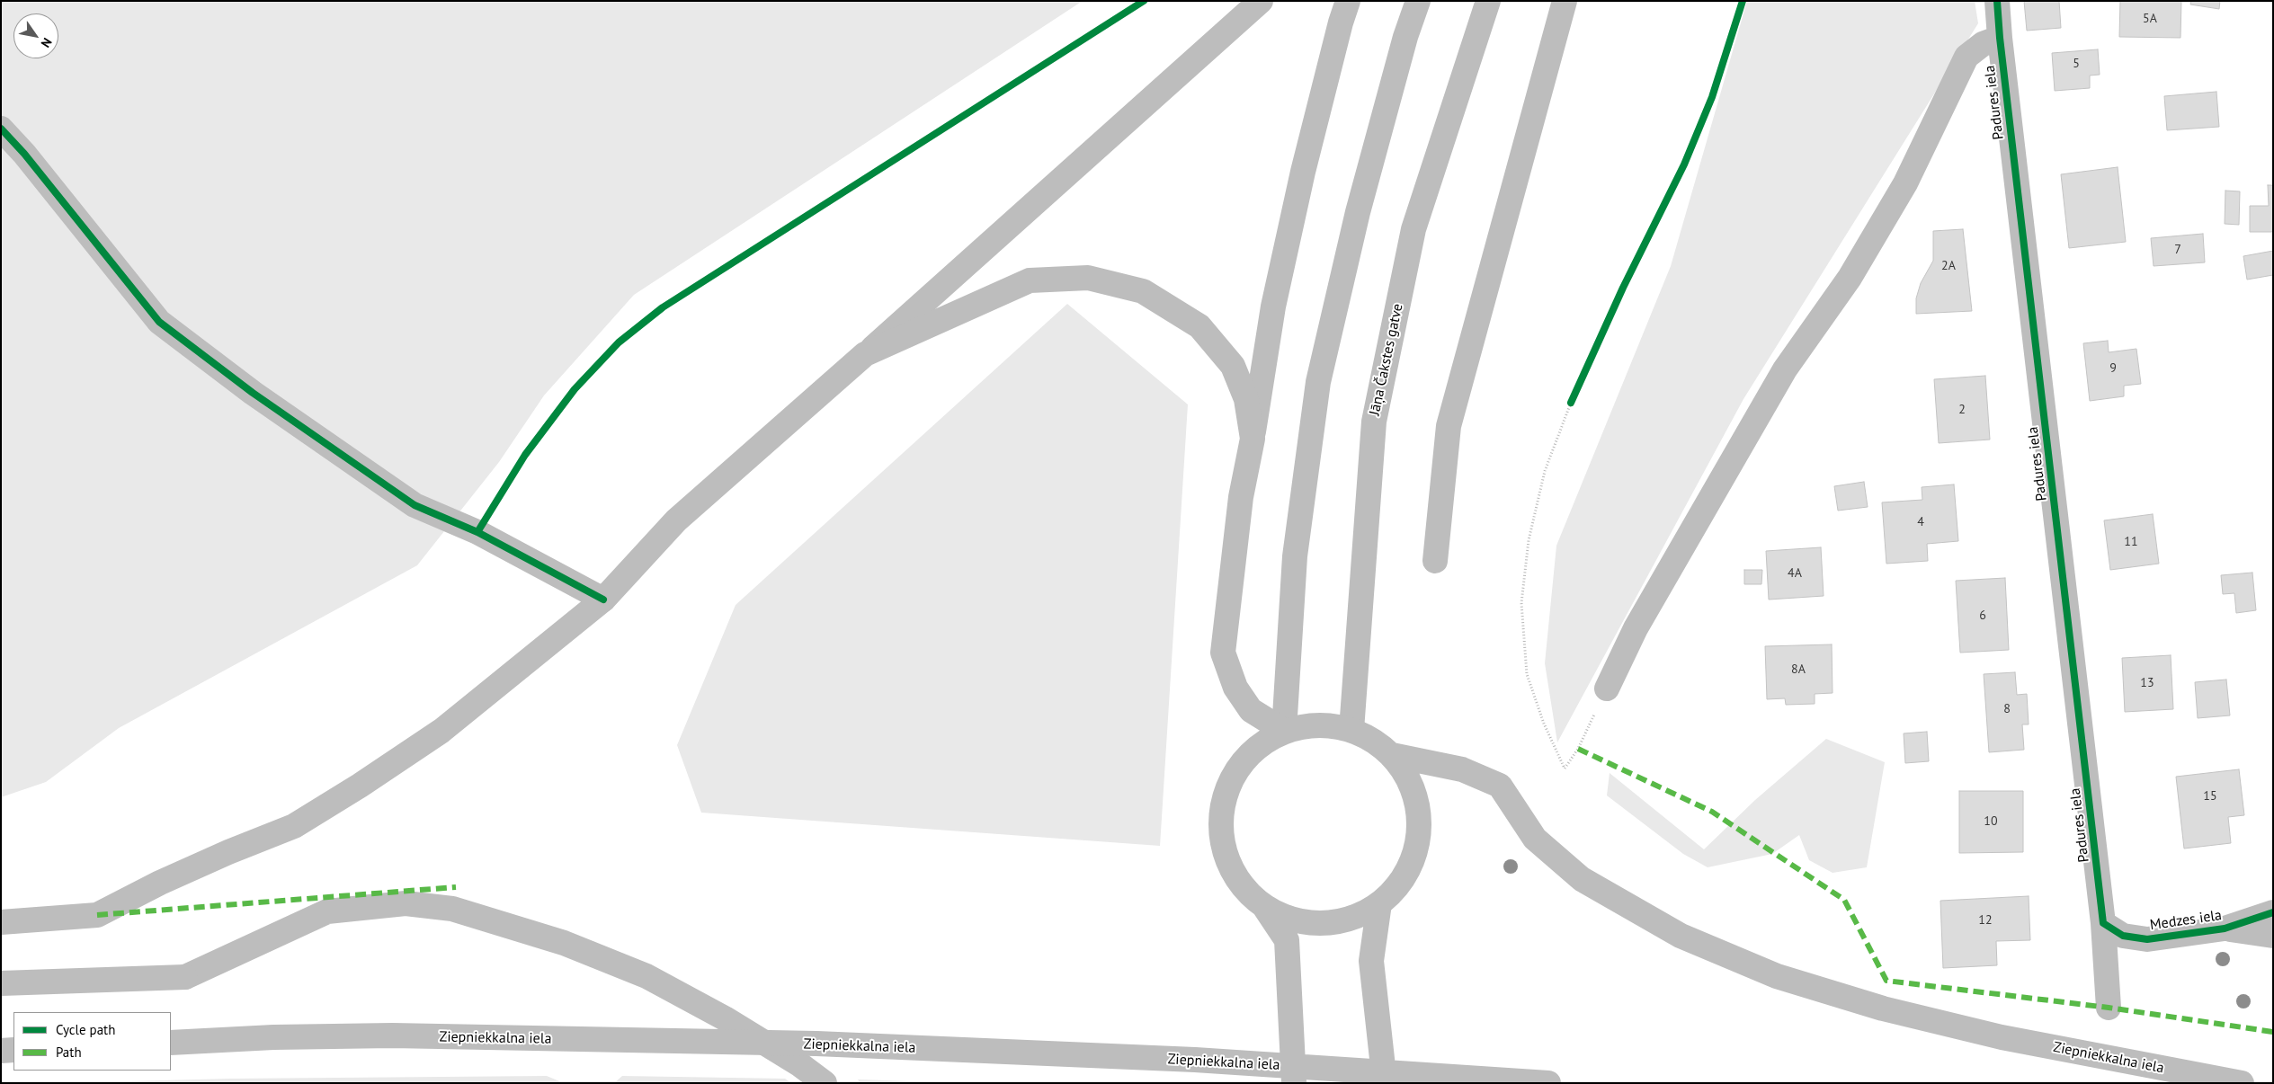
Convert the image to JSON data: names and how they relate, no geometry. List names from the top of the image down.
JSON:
{
  "streets": {
    "main road": [
      "Padures iela",
      "Jāņa Čakstes gatve",
      "Medzes iela",
      "Ziepniekkalna iela"
    ]
  },
  "crossings": [
    ["Padures iela", "Medzes iela"]
  ],
  "house_numbers": [
    "5A",
    "5",
    "7",
    "2A",
    "9",
    "2",
    "4",
    "11",
    "4A",
    "6",
    "8A",
    "13",
    "8",
    "15",
    "10",
    "12"
  ],
  "legend": ["Cycle path", "Path"],
  "north": "bottom right"
}
